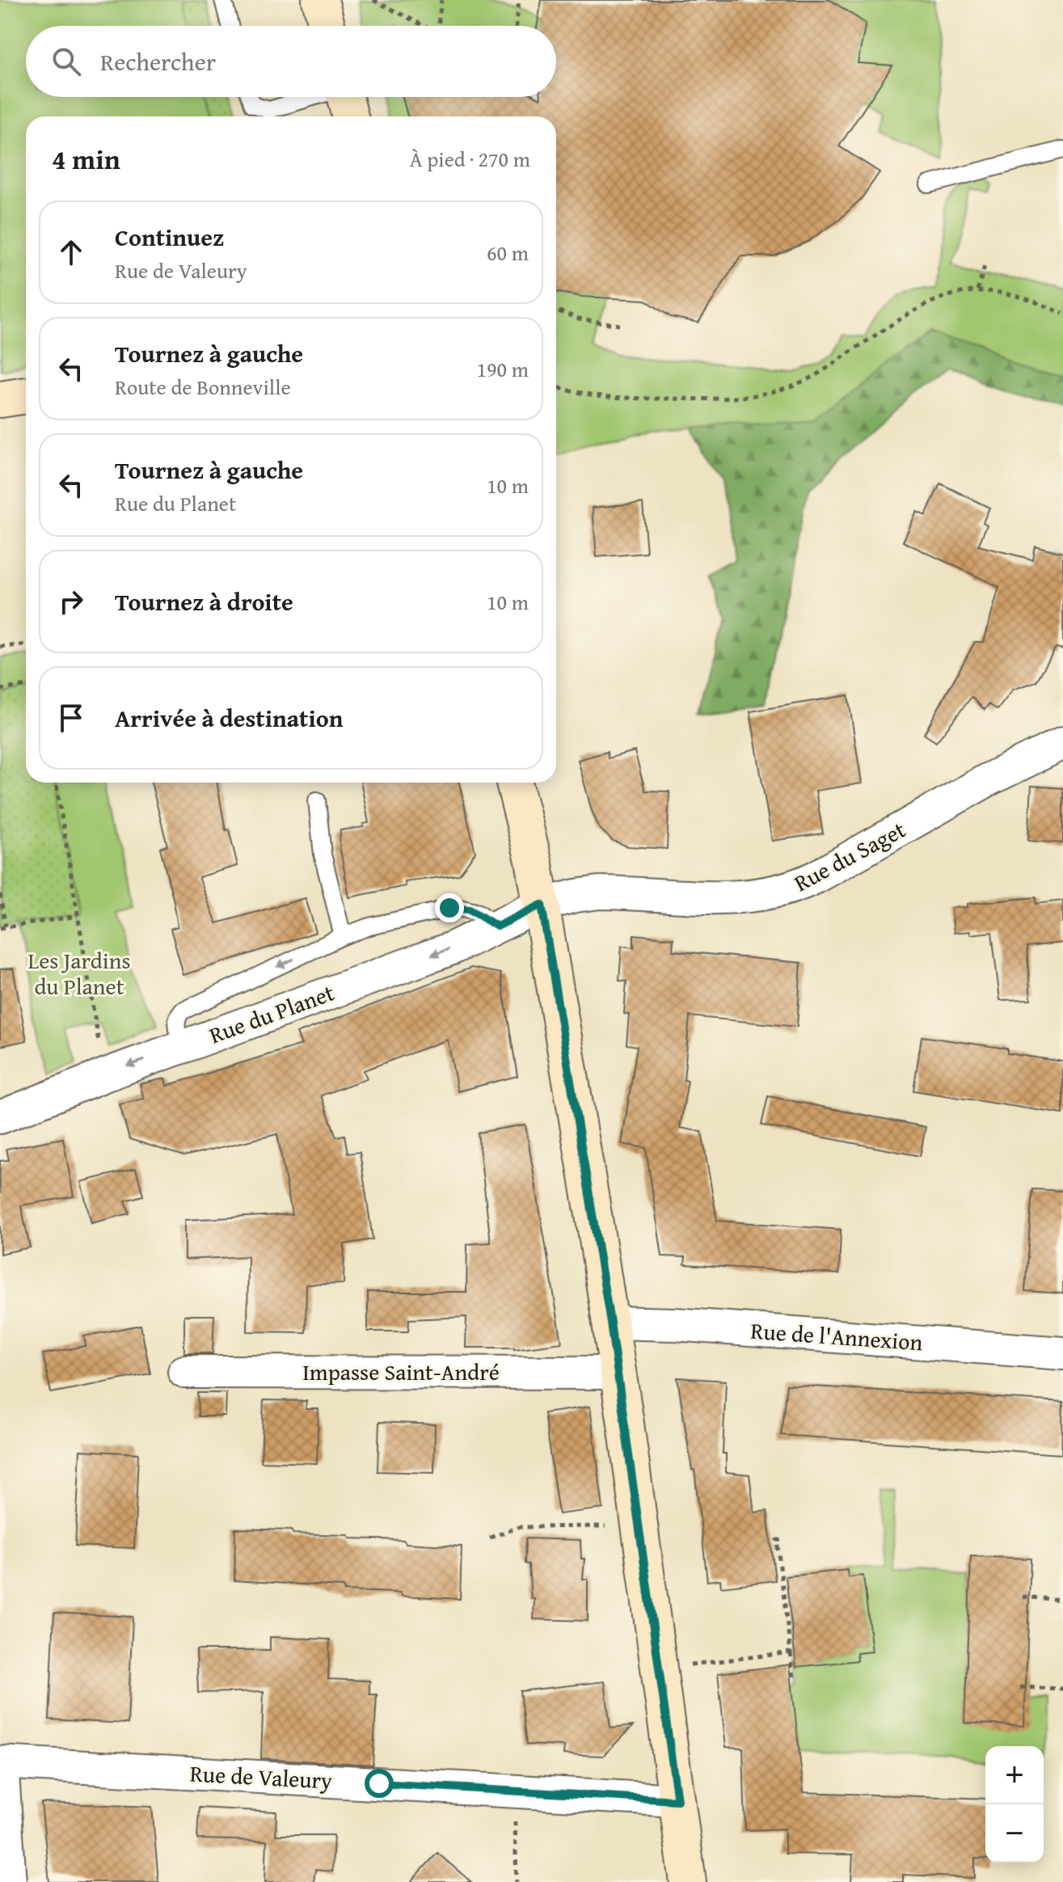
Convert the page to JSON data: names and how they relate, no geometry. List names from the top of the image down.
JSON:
{
  "streets": {
    "street": [
      "Rue du Saget",
      "Rue du Planet",
      "Rue de l'Annexion",
      "Impasse Saint-André",
      "Rue de Valeury"
    ]
  },
  "crossings": [
    ["Rue du Saget", "Rue du Planet"]
  ],
  "one_way": ["Rue du Planet"],
  "parks": ["Les Jardins du Planet"],
  "page": {
    "search": "Rechercher",
    "heading": ["4 min", "À pied · 270 m"],
    "list": [
      ["Continuez", "Rue de Valeury", "60 m"],
      ["Tournez à gauche", "Route de Bonneville", "190 m"],
      ["Tournez à gauche", "Rue du Planet", "10 m"],
      ["Tournez à droite", "10 m"],
      "Arrivée à destination"
    ],
    "map_buttons": ["+", "−"]
  }
}
